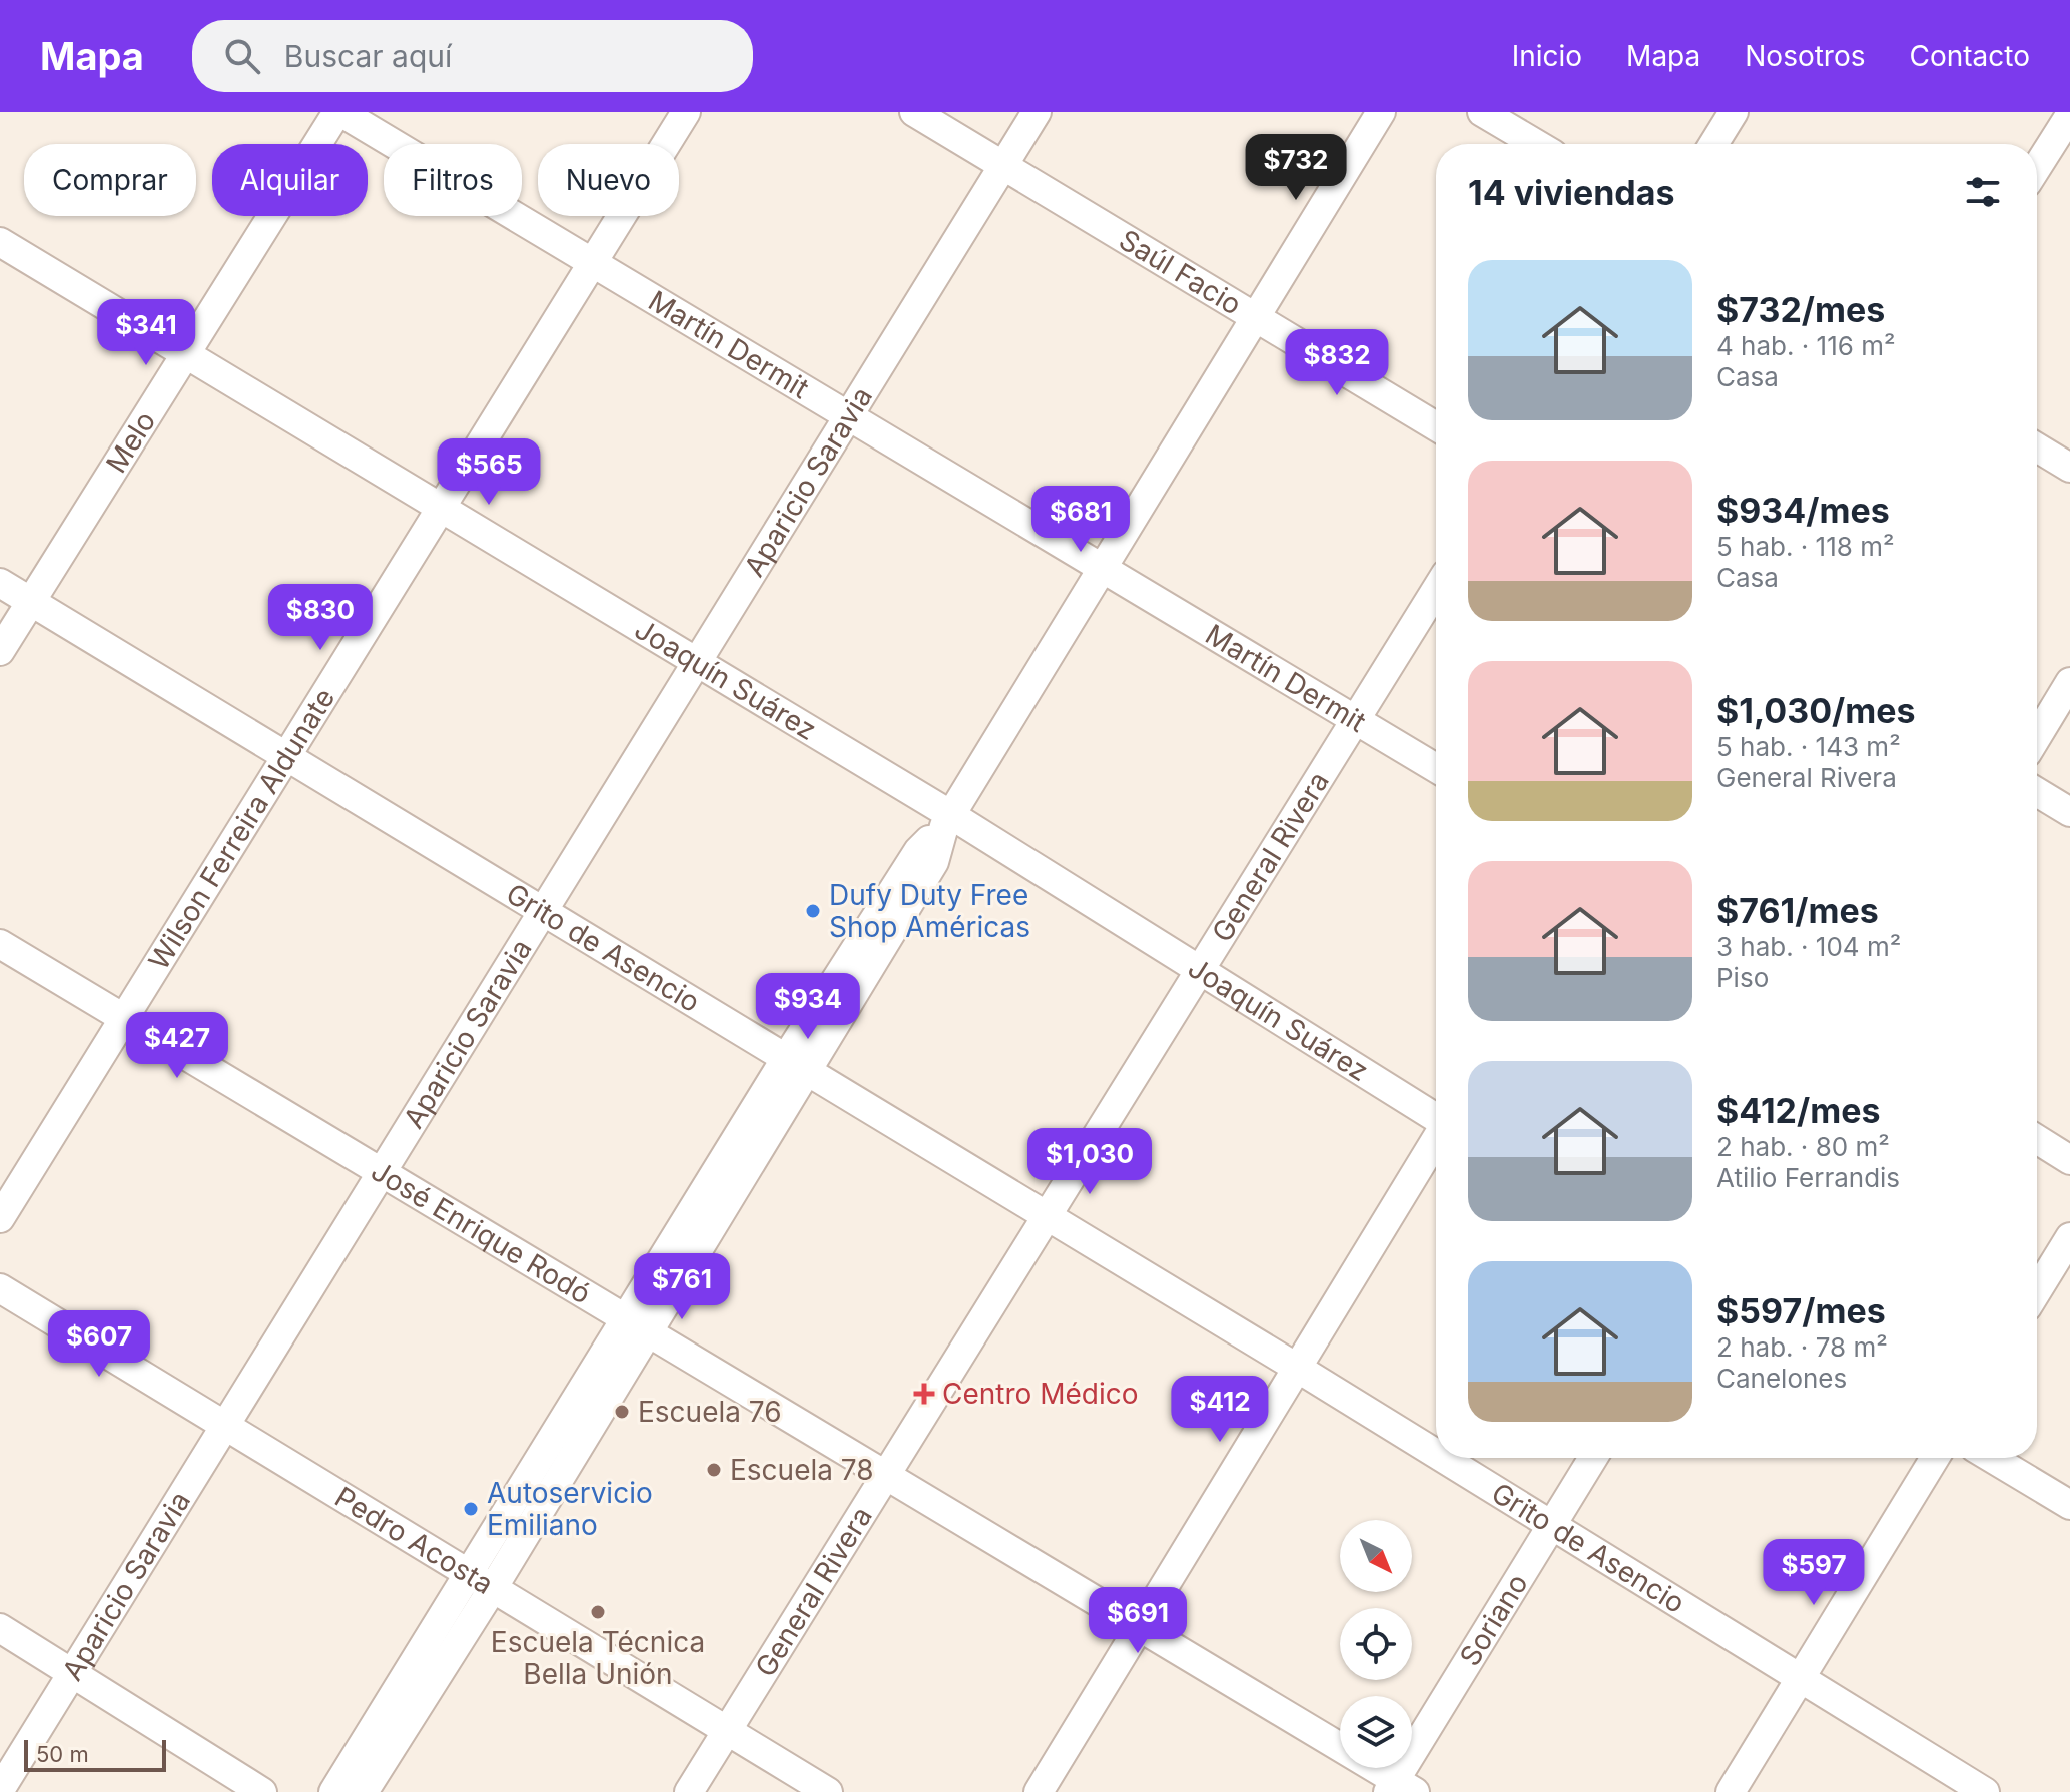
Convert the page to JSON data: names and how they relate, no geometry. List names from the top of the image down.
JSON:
{
  "streets": {
    "street": [
      "Saúl Facio",
      "Martín Dermit",
      "Melo",
      "Aparicio Saravia",
      "Joaquín Suárez",
      "Wilson Ferreira Aldunate",
      "General Rivera",
      "Grito de Asencio",
      "José Enrique Rodó",
      "Pedro Acosta",
      "Soriano"
    ]
  },
  "crossings": [
    ["Saúl Facio", "Aparicio Saravia"],
    ["Martín Dermit", "Melo"],
    ["Martín Dermit", "Aparicio Saravia"],
    ["Martín Dermit", "Wilson Ferreira Aldunate"],
    ["Martín Dermit", "General Rivera"],
    ["Melo", "Joaquín Suárez"],
    ["Melo", "Grito de Asencio"],
    ["Aparicio Saravia", "Joaquín Suárez"],
    ["Aparicio Saravia", "Grito de Asencio"],
    ["Aparicio Saravia", "José Enrique Rodó"],
    ["Aparicio Saravia", "Pedro Acosta"],
    ["Joaquín Suárez", "Wilson Ferreira Aldunate"],
    ["Joaquín Suárez", "General Rivera"],
    ["Wilson Ferreira Aldunate", "Grito de Asencio"],
    ["Wilson Ferreira Aldunate", "José Enrique Rodó"],
    ["General Rivera", "Grito de Asencio"],
    ["General Rivera", "José Enrique Rodó"],
    ["General Rivera", "Pedro Acosta"],
    ["Grito de Asencio", "Soriano"],
    ["José Enrique Rodó", "Soriano"]
  ],
  "places": {
    "other": [
      "Dufy Duty Free Shop Américas",
      "Escuela 76",
      "Escuela 78",
      "Autoservicio Emiliano",
      "Escuela Técnica Bella Unión"
    ],
    "health": ["Centro Médico"]
  },
  "scale_bar": "50 m",
  "north": "bottom right",
  "page": {
    "header": "Mapa",
    "search": "Buscar aquí",
    "nav": [
      "Inicio",
      "Mapa",
      "Nosotros",
      "Contacto"
    ],
    "price": [
      "$732",
      "$341",
      "$832",
      "$565",
      "$681",
      "$830",
      "$934",
      "$427",
      "$1,030",
      "$761",
      "$607",
      "$412",
      "$597",
      "$691"
    ],
    "chip": [
      "Comprar",
      "Alquilar",
      "Filtros",
      "Nuevo"
    ],
    "heading": "14 viviendas",
    "list": [
      {
        "name": "$732/mes",
        "note": "4 hab. · 116 m² · Casa"
      },
      {
        "name": "$934/mes",
        "note": "5 hab. · 118 m² · Casa"
      },
      {
        "name": "$1,030/mes",
        "note": "5 hab. · 143 m² · General Rivera"
      },
      {
        "name": "$761/mes",
        "note": "3 hab. · 104 m² · Piso"
      },
      {
        "name": "$412/mes",
        "note": "2 hab. · 80 m² · Atilio Ferrandis"
      },
      {
        "name": "$597/mes",
        "note": "2 hab. · 78 m² · Canelones"
      }
    ],
    "scale": "50 m"
  }
}
